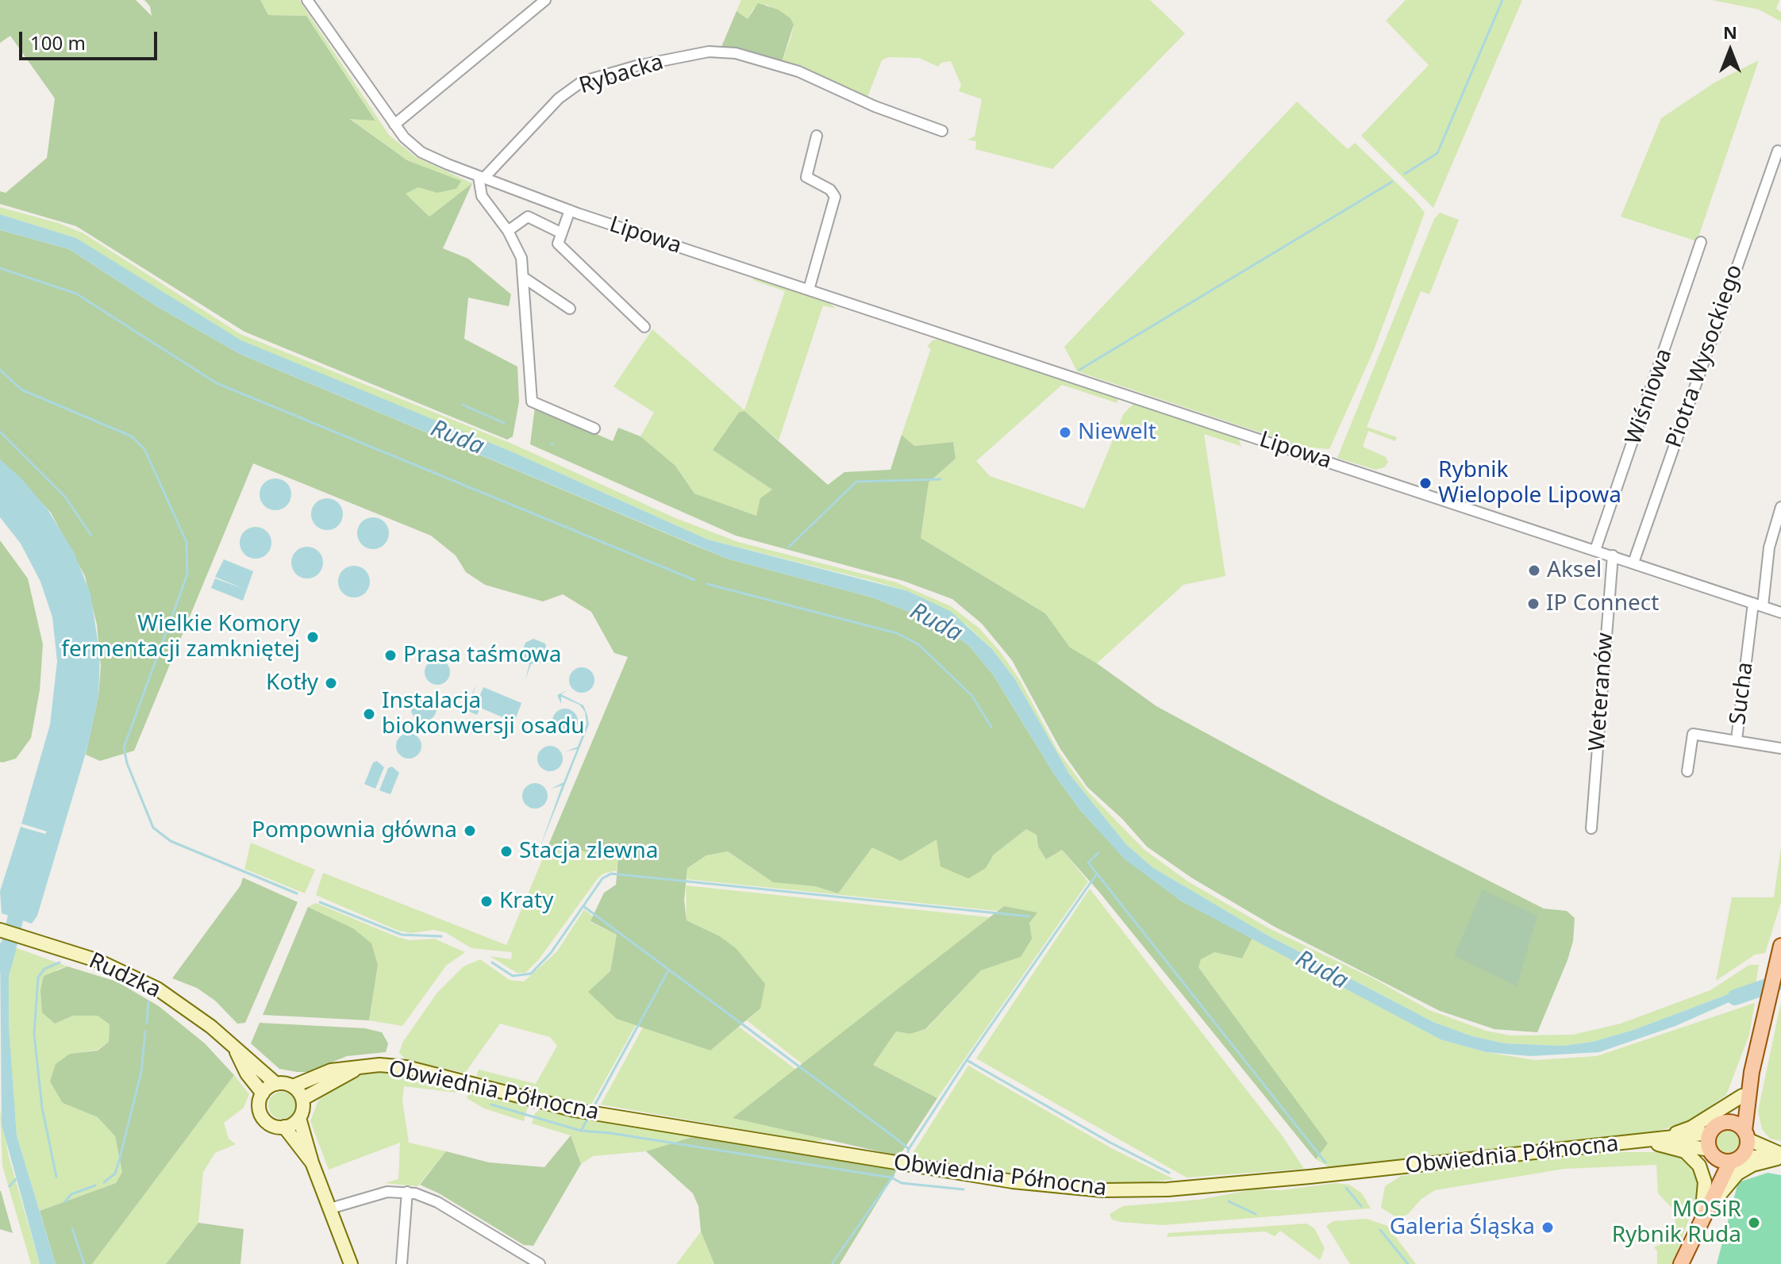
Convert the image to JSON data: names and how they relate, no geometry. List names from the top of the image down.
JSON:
{
  "streets": {
    "main road": ["Rudzka", "Obwiednia Północna"],
    "street": [
      "Rybacka",
      "Lipowa",
      "Piotra Wysockiego",
      "Wiśniowa",
      "Weteranów",
      "Sucha"
    ]
  },
  "crossings": [
    ["Rybacka", "Lipowa"],
    ["Lipowa", "Piotra Wysockiego"],
    ["Lipowa", "Wiśniowa"],
    ["Lipowa", "Weteranów"],
    ["Lipowa", "Sucha"],
    ["Rudzka", "Obwiednia Północna"]
  ],
  "water": ["Ruda"],
  "places": [
    "Niewelt",
    "Rybnik Wielopole Lipowa",
    "Aksel",
    "IP Connect",
    "Wielkie Komory fermentacji zamkniętej",
    "Prasa taśmowa",
    "Kotły",
    "Instalacja biokonwersji osadu",
    "Pompownia główna",
    "Stacja zlewna",
    "Kraty",
    "MOSiR Rybnik Ruda",
    "Galeria Śląska"
  ],
  "scale_bar": "100 m",
  "north": "top"
}
